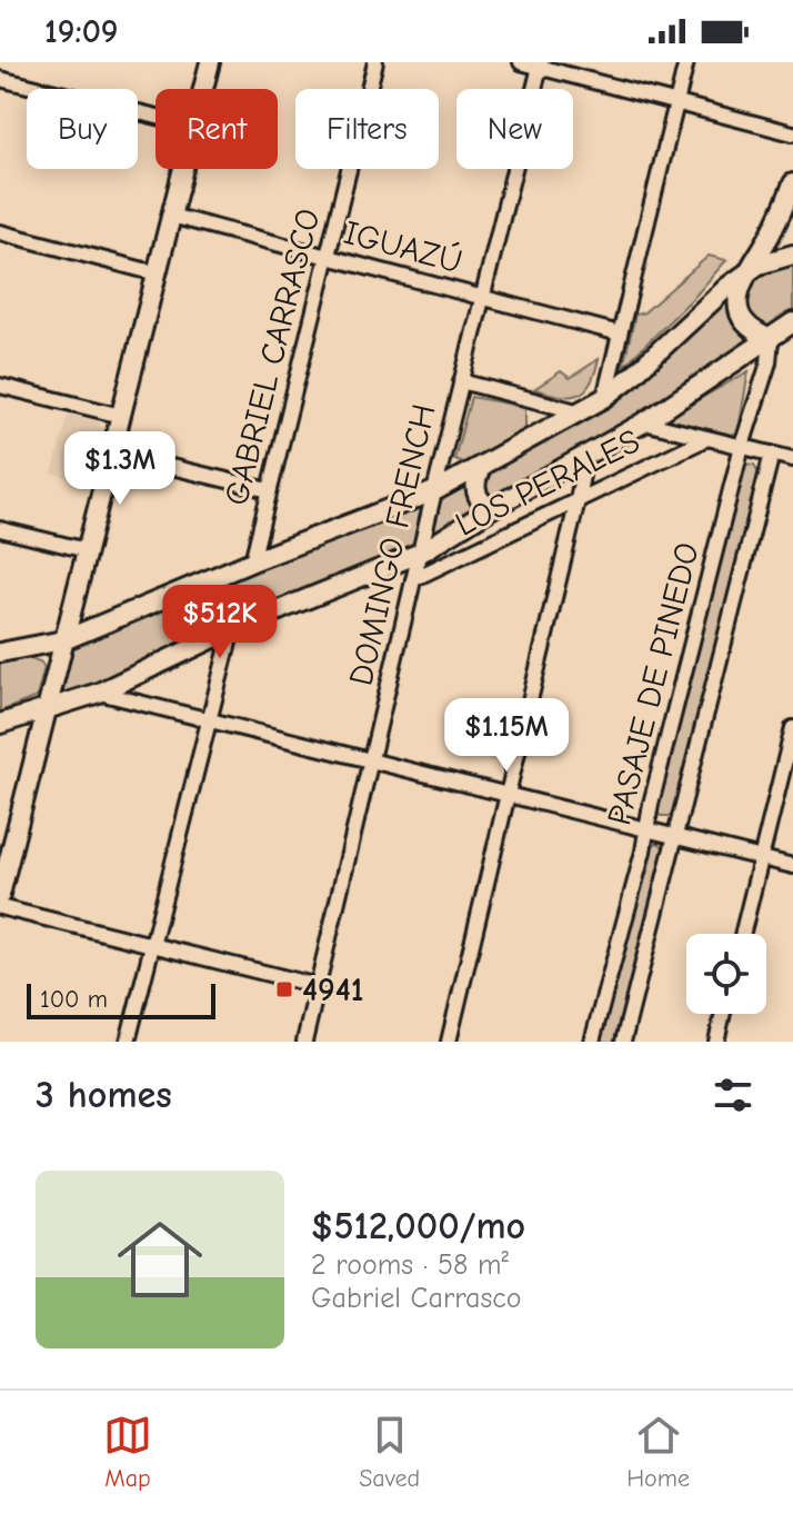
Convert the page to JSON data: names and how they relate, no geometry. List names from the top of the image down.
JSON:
{
  "streets": {
    "street": [
      "IGUAZÚ",
      "GABRIEL CARRASCO",
      "LOS PERALES",
      "DOMINGO FRENCH",
      "PASAJE DE PINEDO"
    ]
  },
  "crossings": [
    ["IGUAZÚ", "GABRIEL CARRASCO"],
    ["IGUAZÚ", "DOMINGO FRENCH"],
    ["LOS PERALES", "DOMINGO FRENCH"]
  ],
  "places": {
    "transit": ["4941"]
  },
  "scale_bar": "100 m",
  "page": {
    "status": "19:09",
    "chip": [
      "Buy",
      "Rent",
      "Filters",
      "New"
    ],
    "price": ["$1.3M", "$512K", "$1.15M"],
    "scale": "100 m",
    "heading": "3 homes",
    "list": [
      {
        "name": "$512,000/mo",
        "note": "2 rooms · 58 m² · Gabriel Carrasco"
      }
    ],
    "tabs": ["Map", "Saved", "Home"]
  }
}
